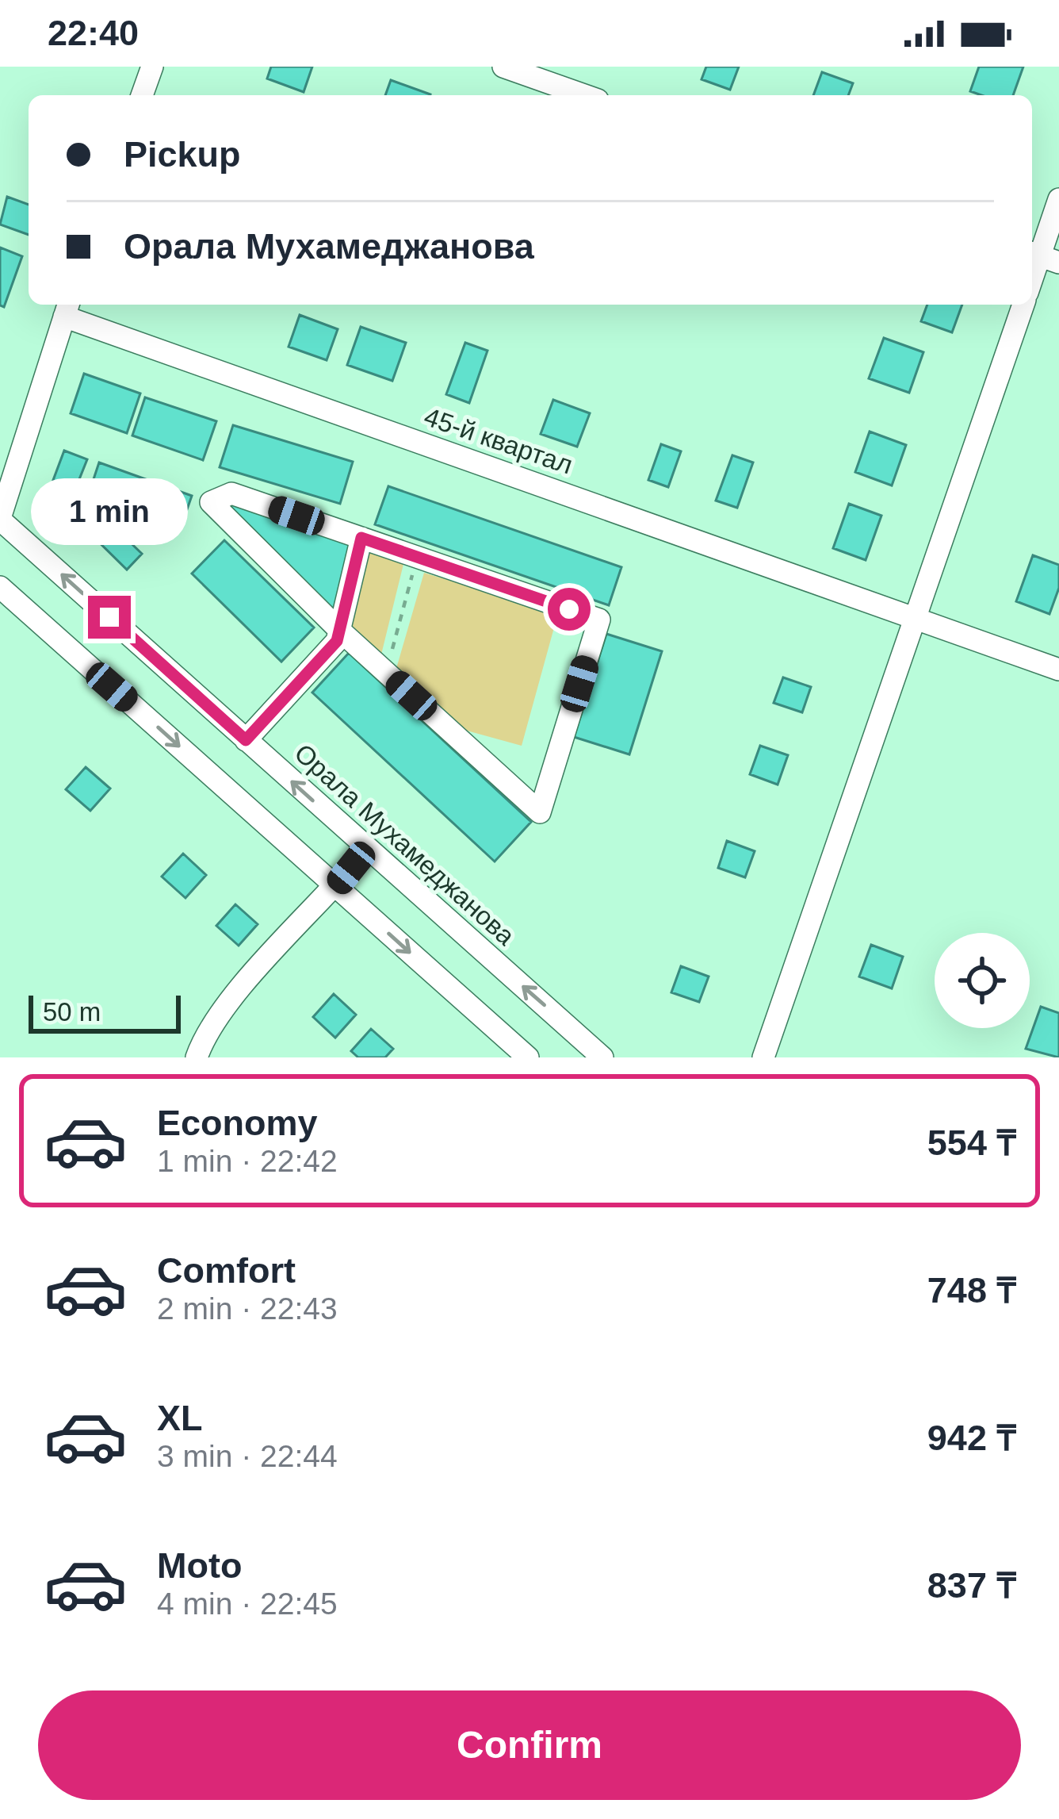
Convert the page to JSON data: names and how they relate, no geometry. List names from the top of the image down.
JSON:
{
  "streets": {
    "street": ["45-й квартал", "Орала Мухамеджанова"]
  },
  "scale_bar": "50 m",
  "page": {
    "status": "22:40",
    "banner": ["Pickup", "Орала Мухамеджанова"],
    "bubble": "1 min",
    "scale": "50 m",
    "list": [
      {
        "name": "Economy",
        "note": "1 min · 22:42",
        "value": "554 ₸"
      },
      {
        "name": "Comfort",
        "note": "2 min · 22:43",
        "value": "748 ₸"
      },
      {
        "name": "XL",
        "note": "3 min · 22:44",
        "value": "942 ₸"
      },
      {
        "name": "Moto",
        "note": "4 min · 22:45",
        "value": "837 ₸"
      }
    ],
    "buttons": "Confirm"
  }
}
